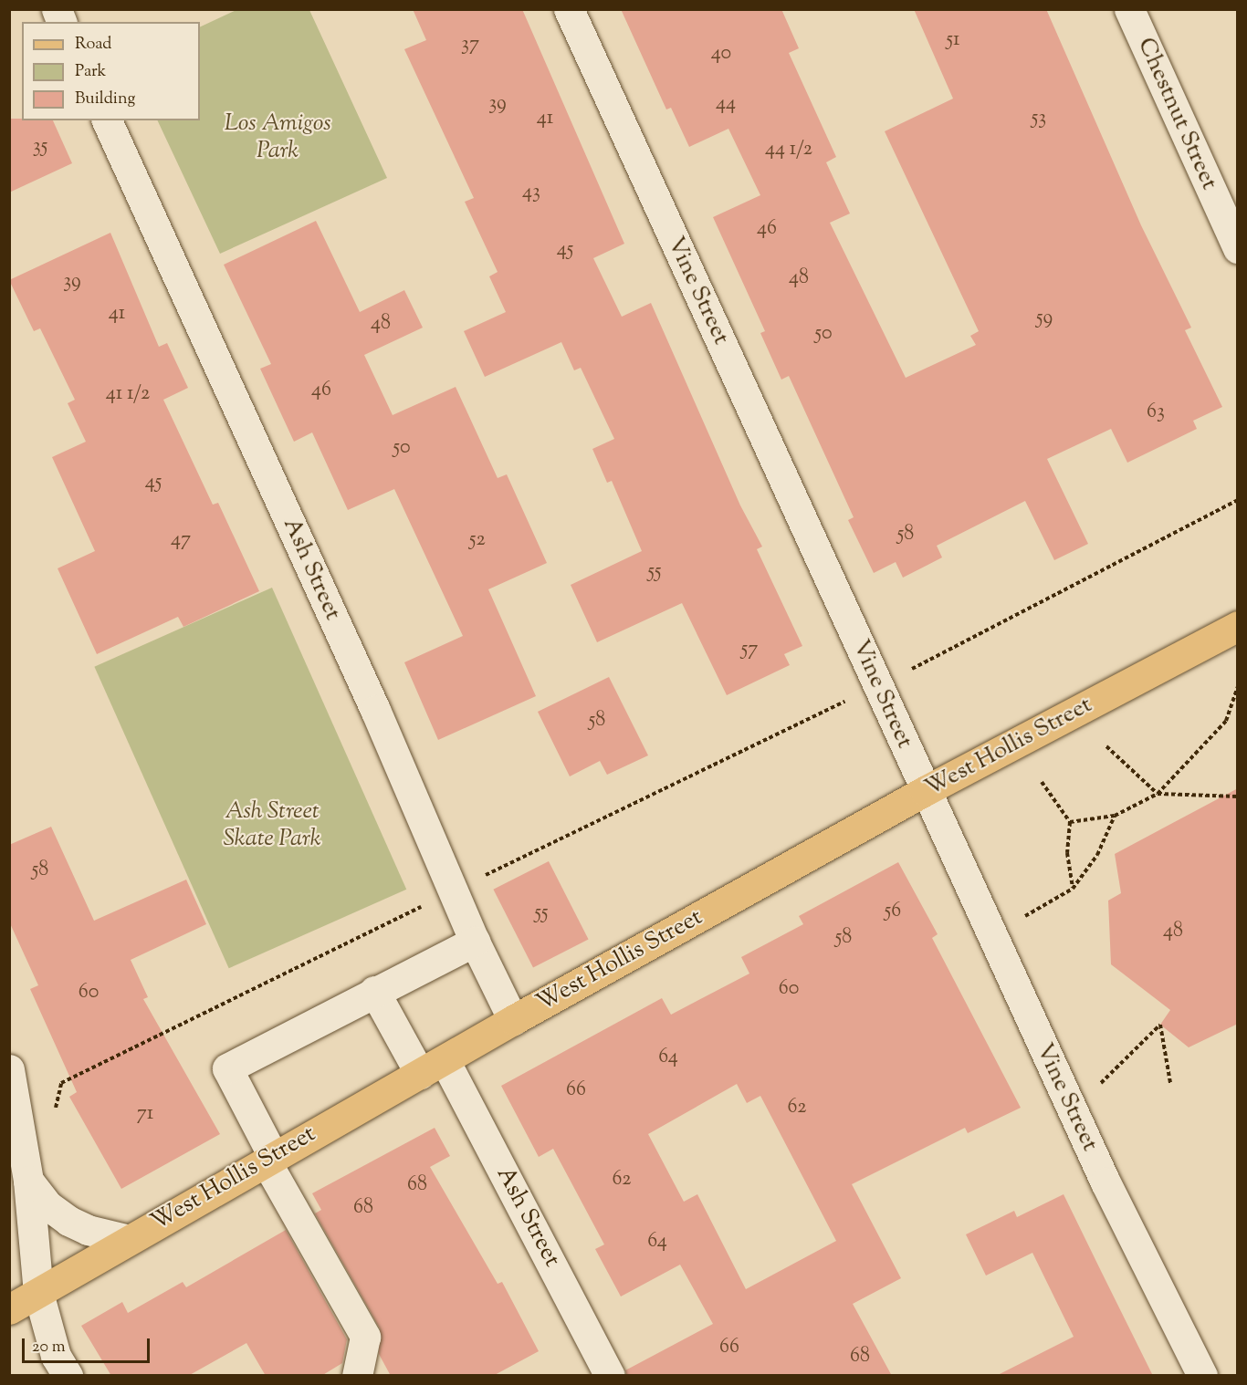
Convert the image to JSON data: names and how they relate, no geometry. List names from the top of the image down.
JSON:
{
  "streets": {
    "main road": ["West Hollis Street"],
    "street": ["Chestnut Street", "Vine Street", "Ash Street"]
  },
  "crossings": [
    ["Vine Street", "West Hollis Street"],
    ["Ash Street", "West Hollis Street"]
  ],
  "parks": ["Los Amigos Park", "Ash Street Skate Park"],
  "house_numbers": [
    "51",
    "37",
    "40",
    "39",
    "44",
    "41",
    "53",
    "35",
    "44 1/2",
    "43",
    "46",
    "45",
    "48",
    "39",
    "41",
    "59",
    "48",
    "50",
    "46",
    "41 1/2",
    "63",
    "50",
    "45",
    "58",
    "47",
    "52",
    "55",
    "57",
    "58",
    "58",
    "56",
    "55",
    "48",
    "58",
    "60",
    "60",
    "64",
    "66",
    "62",
    "71",
    "62",
    "68",
    "68",
    "64",
    "66",
    "68"
  ],
  "legend": ["Road", "Park", "Building"],
  "scale_bar": "20 m"
}
